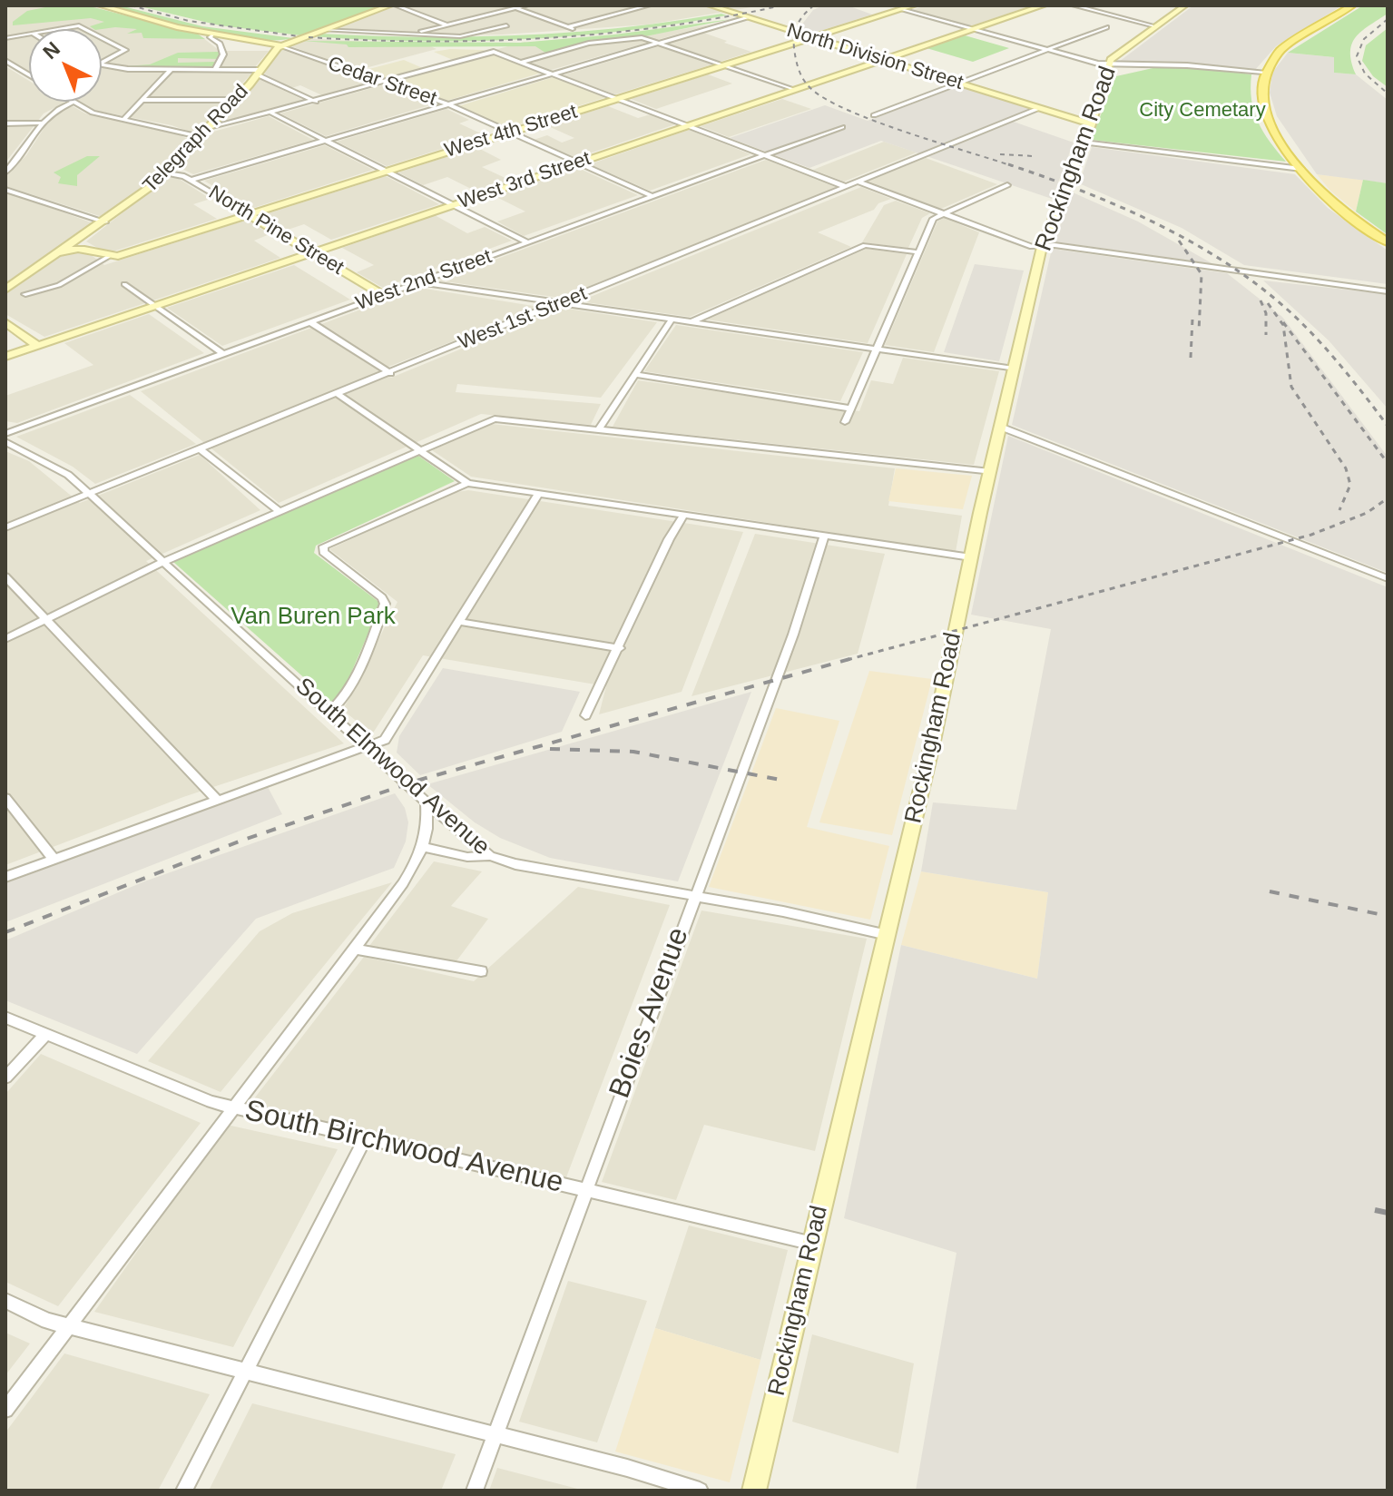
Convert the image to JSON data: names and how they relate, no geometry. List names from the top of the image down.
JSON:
{
  "streets": {
    "street": [
      "North Division Street",
      "Cedar Street",
      "West 4th Street",
      "Telegraph Road",
      "Rockingham Road",
      "West 3rd Street",
      "North Pine Street",
      "West 2nd Street",
      "West 1st Street",
      "South Elmwood Avenue",
      "Boies Avenue",
      "South Birchwood Avenue"
    ]
  },
  "crossings": [
    ["North Division Street", "West 4th Street"],
    ["North Division Street", "Rockingham Road"],
    ["North Division Street", "West 3rd Street"],
    ["North Division Street", "West 1st Street"],
    ["Cedar Street", "West 4th Street"],
    ["Cedar Street", "Telegraph Road"],
    ["Cedar Street", "West 3rd Street"],
    ["Cedar Street", "West 2nd Street"],
    ["West 4th Street", "North Pine Street"],
    ["Telegraph Road", "North Pine Street"],
    ["Rockingham Road", "South Elmwood Avenue"],
    ["Rockingham Road", "South Birchwood Avenue"],
    ["West 3rd Street", "North Pine Street"],
    ["North Pine Street", "West 2nd Street"],
    ["West 1st Street", "South Elmwood Avenue"],
    ["South Elmwood Avenue", "Boies Avenue"],
    ["Boies Avenue", "South Birchwood Avenue"]
  ],
  "parks": ["City Cemetary", "Van Buren Park"],
  "north": "top left"
}
